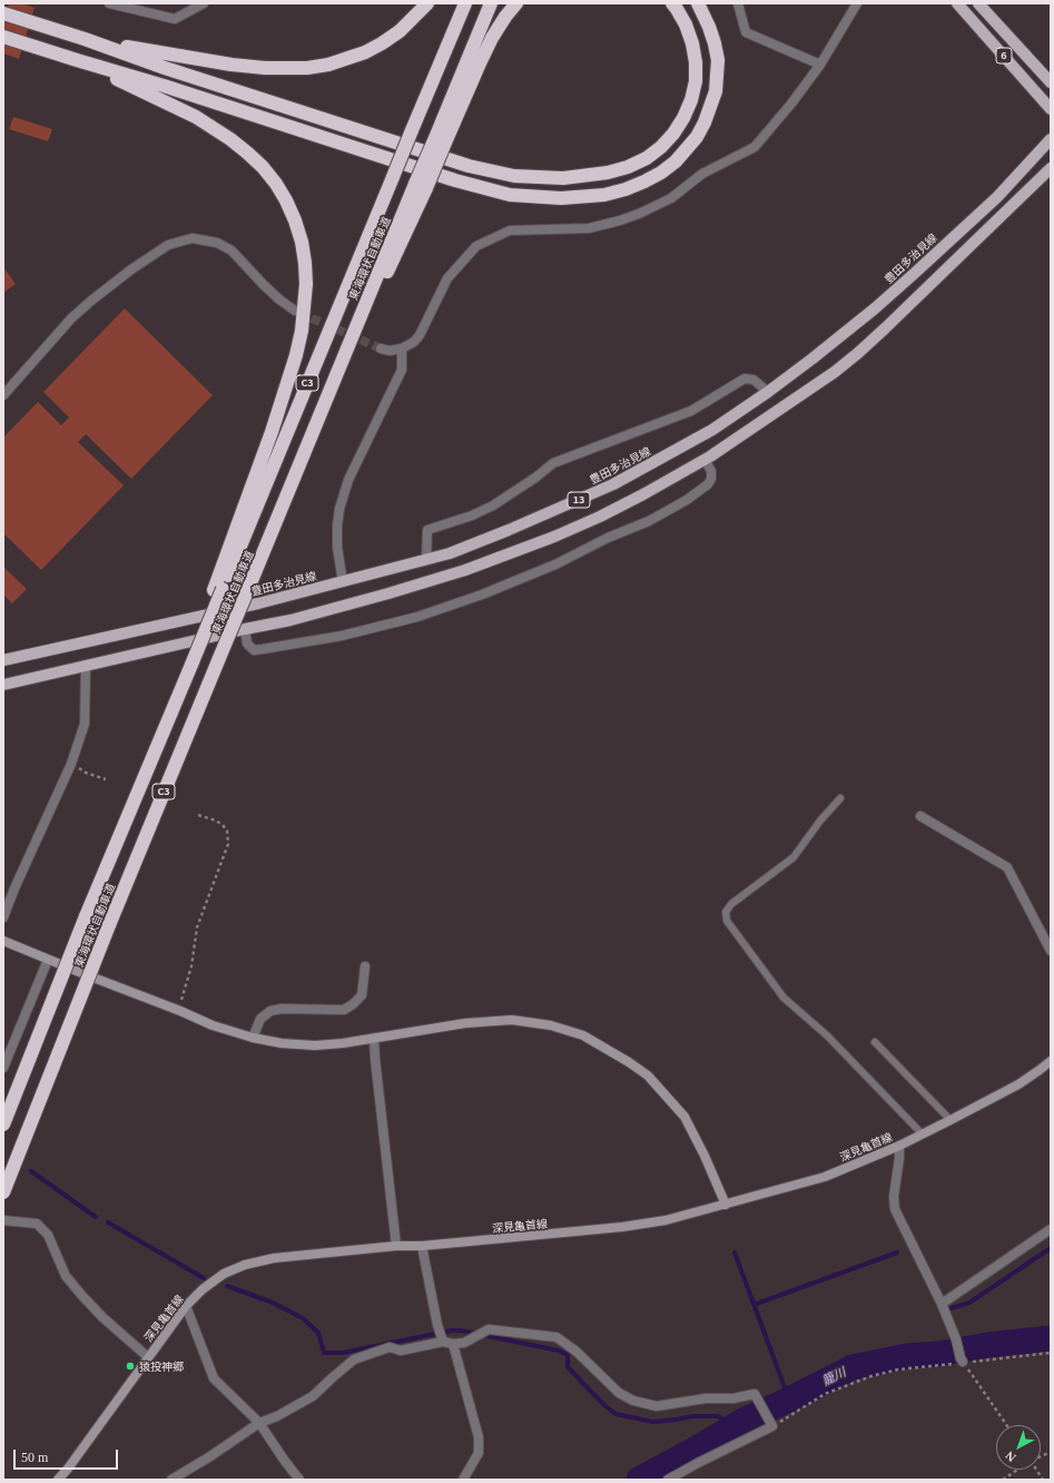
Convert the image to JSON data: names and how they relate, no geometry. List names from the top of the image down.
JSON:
{
  "streets": {
    "highway": ["東海環状自動車道", "C3"],
    "main road": [
      "6",
      "豊田多治見線",
      "13",
      "深見亀首線"
    ]
  },
  "water": ["籠川"],
  "places": ["猿投神郷"],
  "scale_bar": "50 m",
  "north": "bottom left"
}
